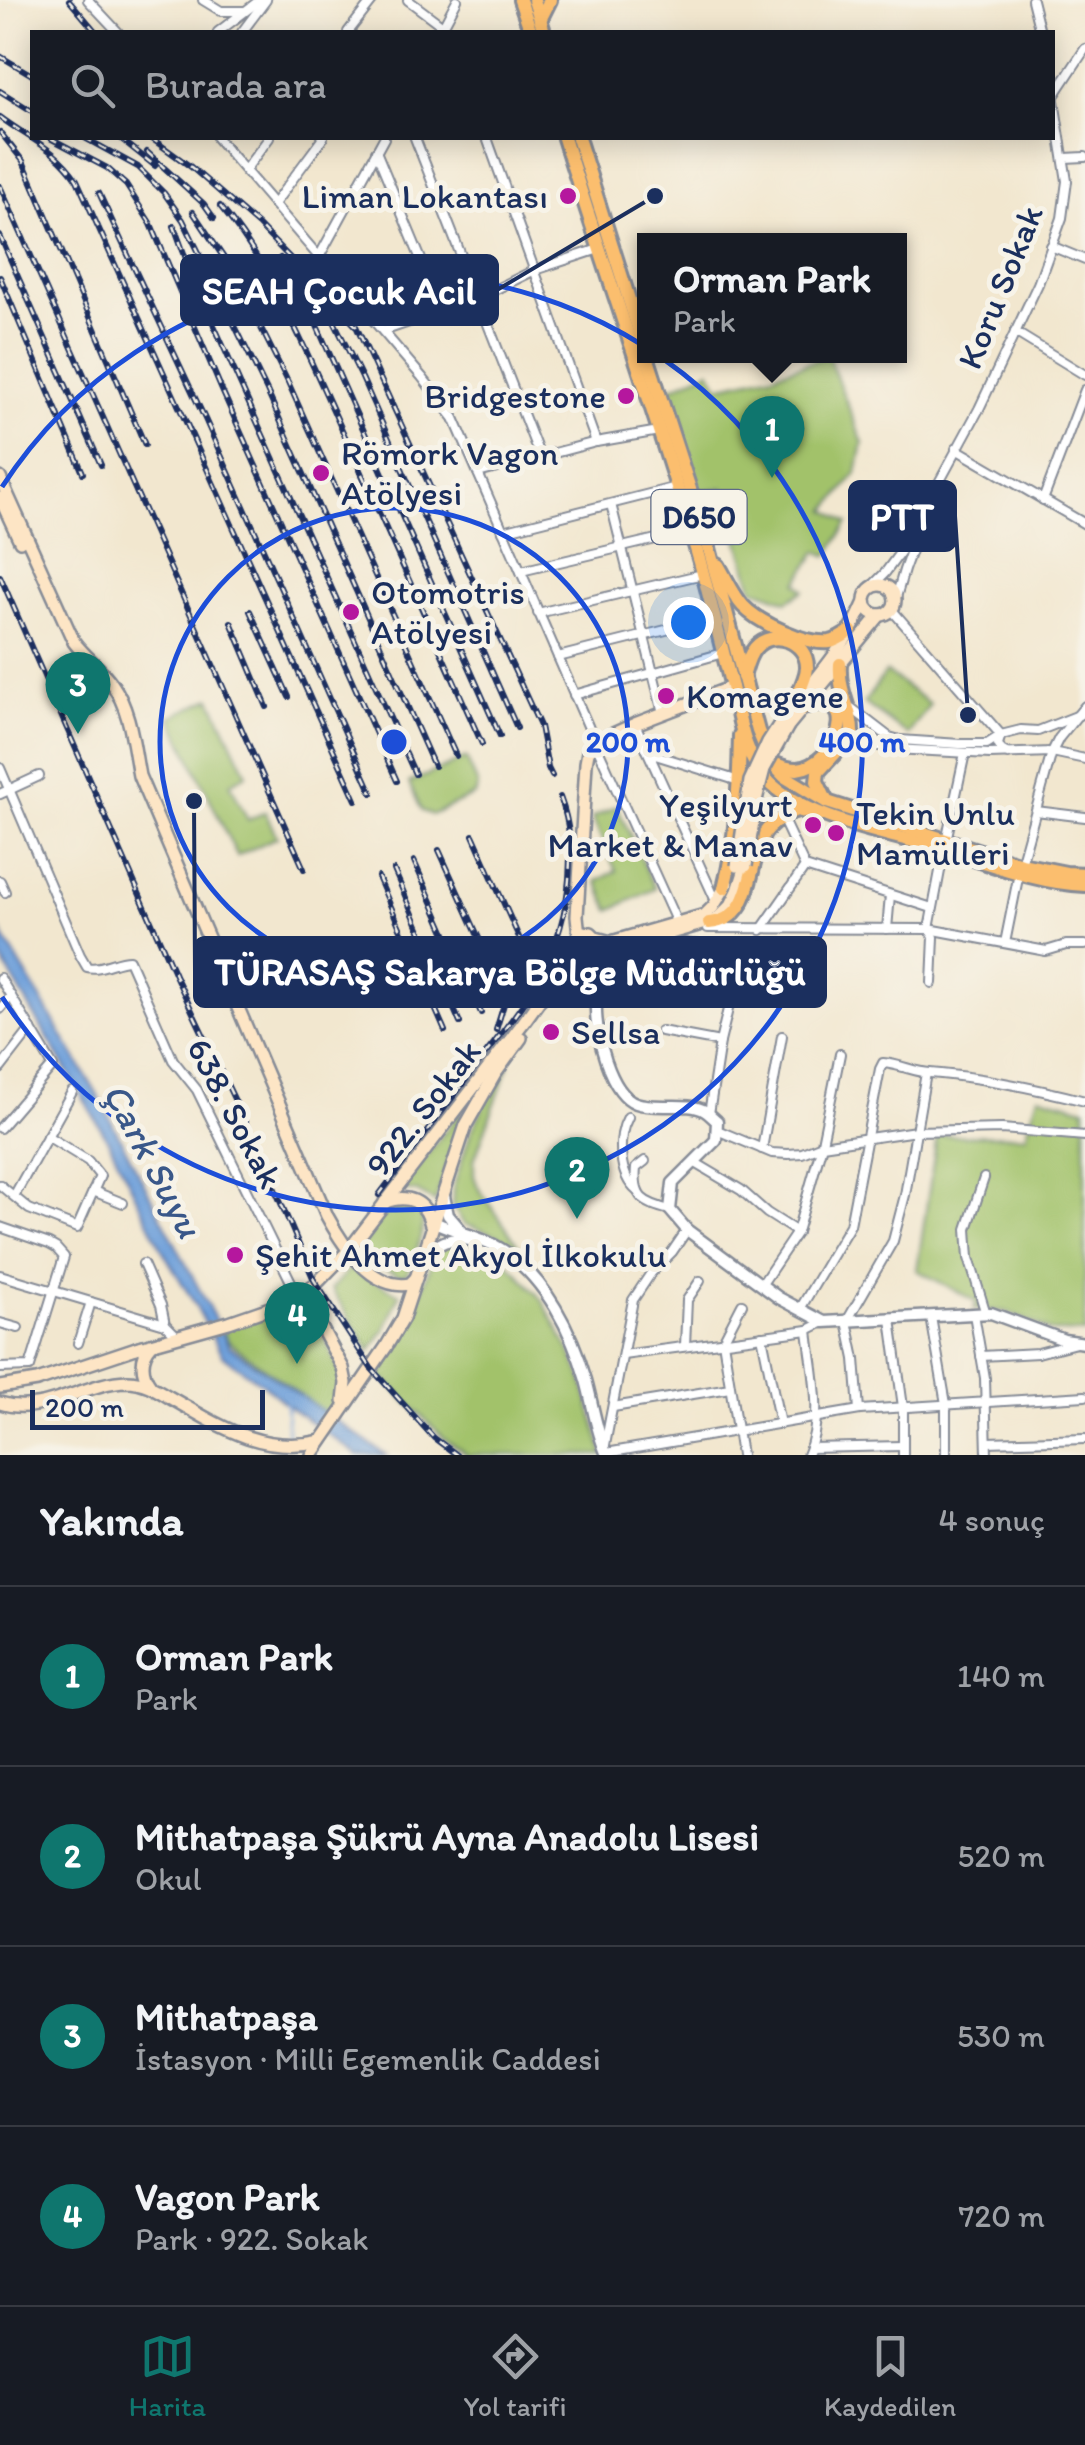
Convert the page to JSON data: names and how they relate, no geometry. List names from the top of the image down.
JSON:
{
  "streets": {
    "main road": ["D650", "922. Sokak"],
    "street": ["Koru Sokak", "638. Sokak"]
  },
  "crossings": [
    ["922. Sokak", "638. Sokak"]
  ],
  "water": ["Çark Suyu"],
  "places": [
    "Liman Lokantası",
    "SEAH Çocuk Acil",
    "Bridgestone",
    "Römork Vagon Atölyesi",
    "Otomotris Atölyesi",
    "Komagene",
    "PTT",
    "TÜRASAŞ Sakarya Bölge Müdürlüğü",
    "Yeşilyurt Market & Manav",
    "Tekin Unlu Mamülleri",
    "Sellsa",
    "Şehit Ahmet Akyol İlkokulu"
  ],
  "scale_bar": "200 m",
  "page": {
    "search": "Burada ara",
    "popup": ["Orman Park", "Park"],
    "pins": [
      "1",
      "3",
      "2",
      "4"
    ],
    "scale": "200 m",
    "heading": ["Yakında", "4 sonuç"],
    "list": [
      {
        "mark": "1",
        "name": "Orman Park",
        "note": "Park",
        "value": "140 m"
      },
      {
        "mark": "2",
        "name": "Mithatpaşa Şükrü Ayna Anadolu Lisesi",
        "note": "Okul",
        "value": "520 m"
      },
      {
        "mark": "3",
        "name": "Mithatpaşa",
        "note": "İstasyon · Milli Egemenlik Caddesi",
        "value": "530 m"
      },
      {
        "mark": "4",
        "name": "Vagon Park",
        "note": "Park · 922. Sokak",
        "value": "720 m"
      }
    ],
    "nav": ["Harita", "Yol tarifi", "Kaydedilen"]
  },
  "rings": ["200 m", "400 m"]
}
